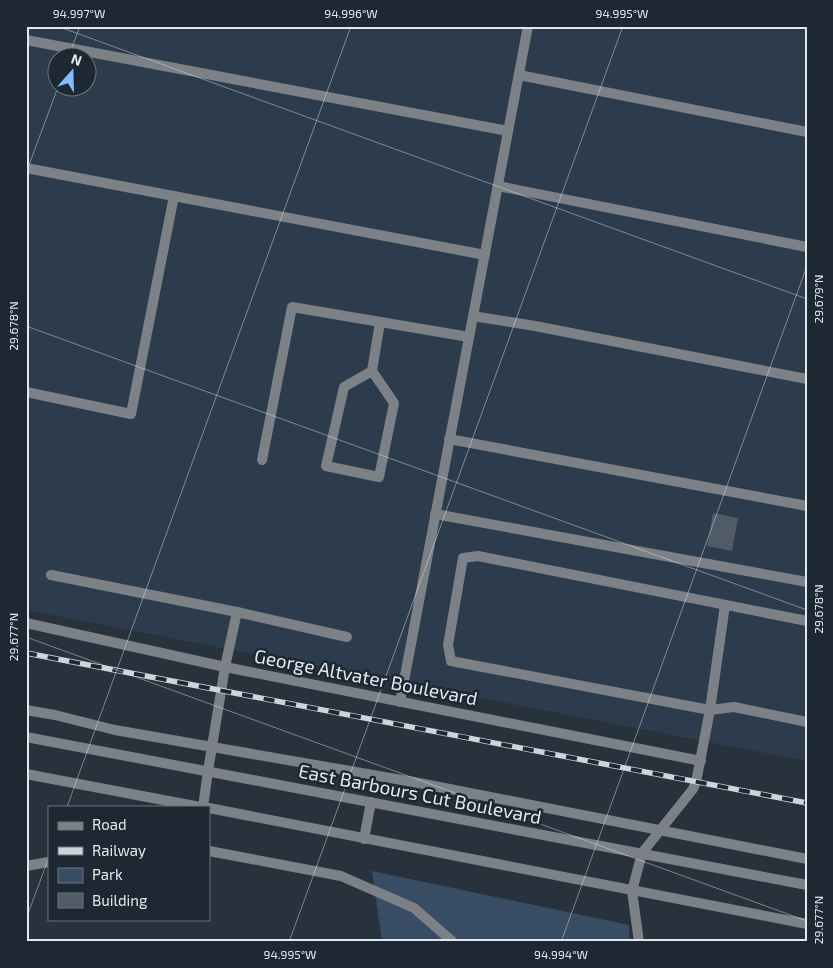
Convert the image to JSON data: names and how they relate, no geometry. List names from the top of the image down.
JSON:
{
  "streets": {
    "street": ["George Altvater Boulevard", "East Barbours Cut Boulevard"]
  },
  "legend": [
    "Road",
    "Railway",
    "Park",
    "Building"
  ],
  "north": "top",
  "coordinates": [
    "94.997°W",
    "94.996°W",
    "94.995°W",
    "29.679°N",
    "29.678°N",
    "29.677°N",
    "94.994°W"
  ]
}
